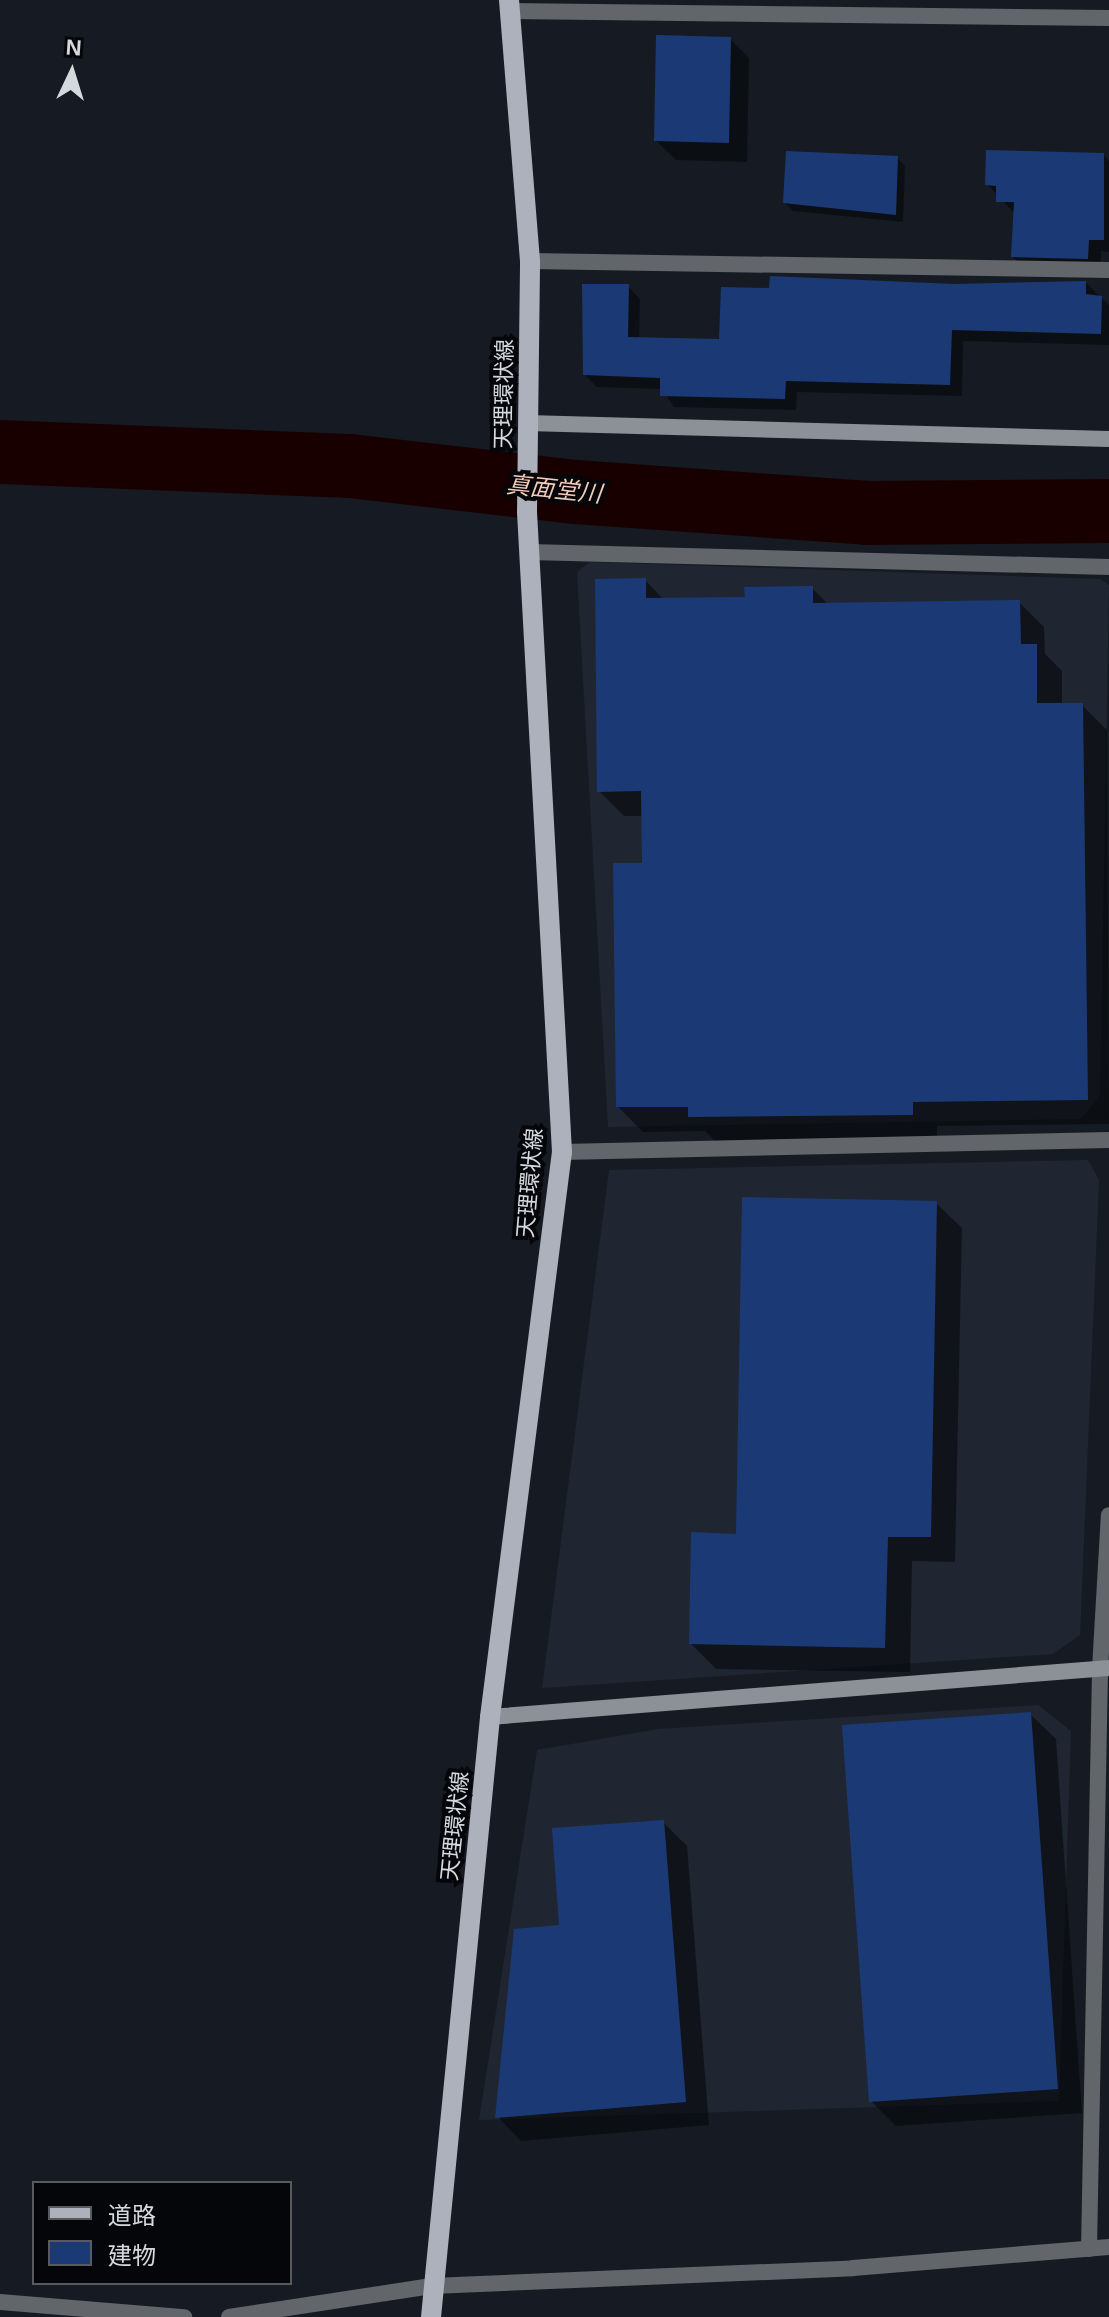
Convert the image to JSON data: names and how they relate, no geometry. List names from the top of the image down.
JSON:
{
  "streets": {
    "main road": ["天理環状線"]
  },
  "water": ["真面堂川"],
  "legend": ["道路", "建物"],
  "north": "top"
}
